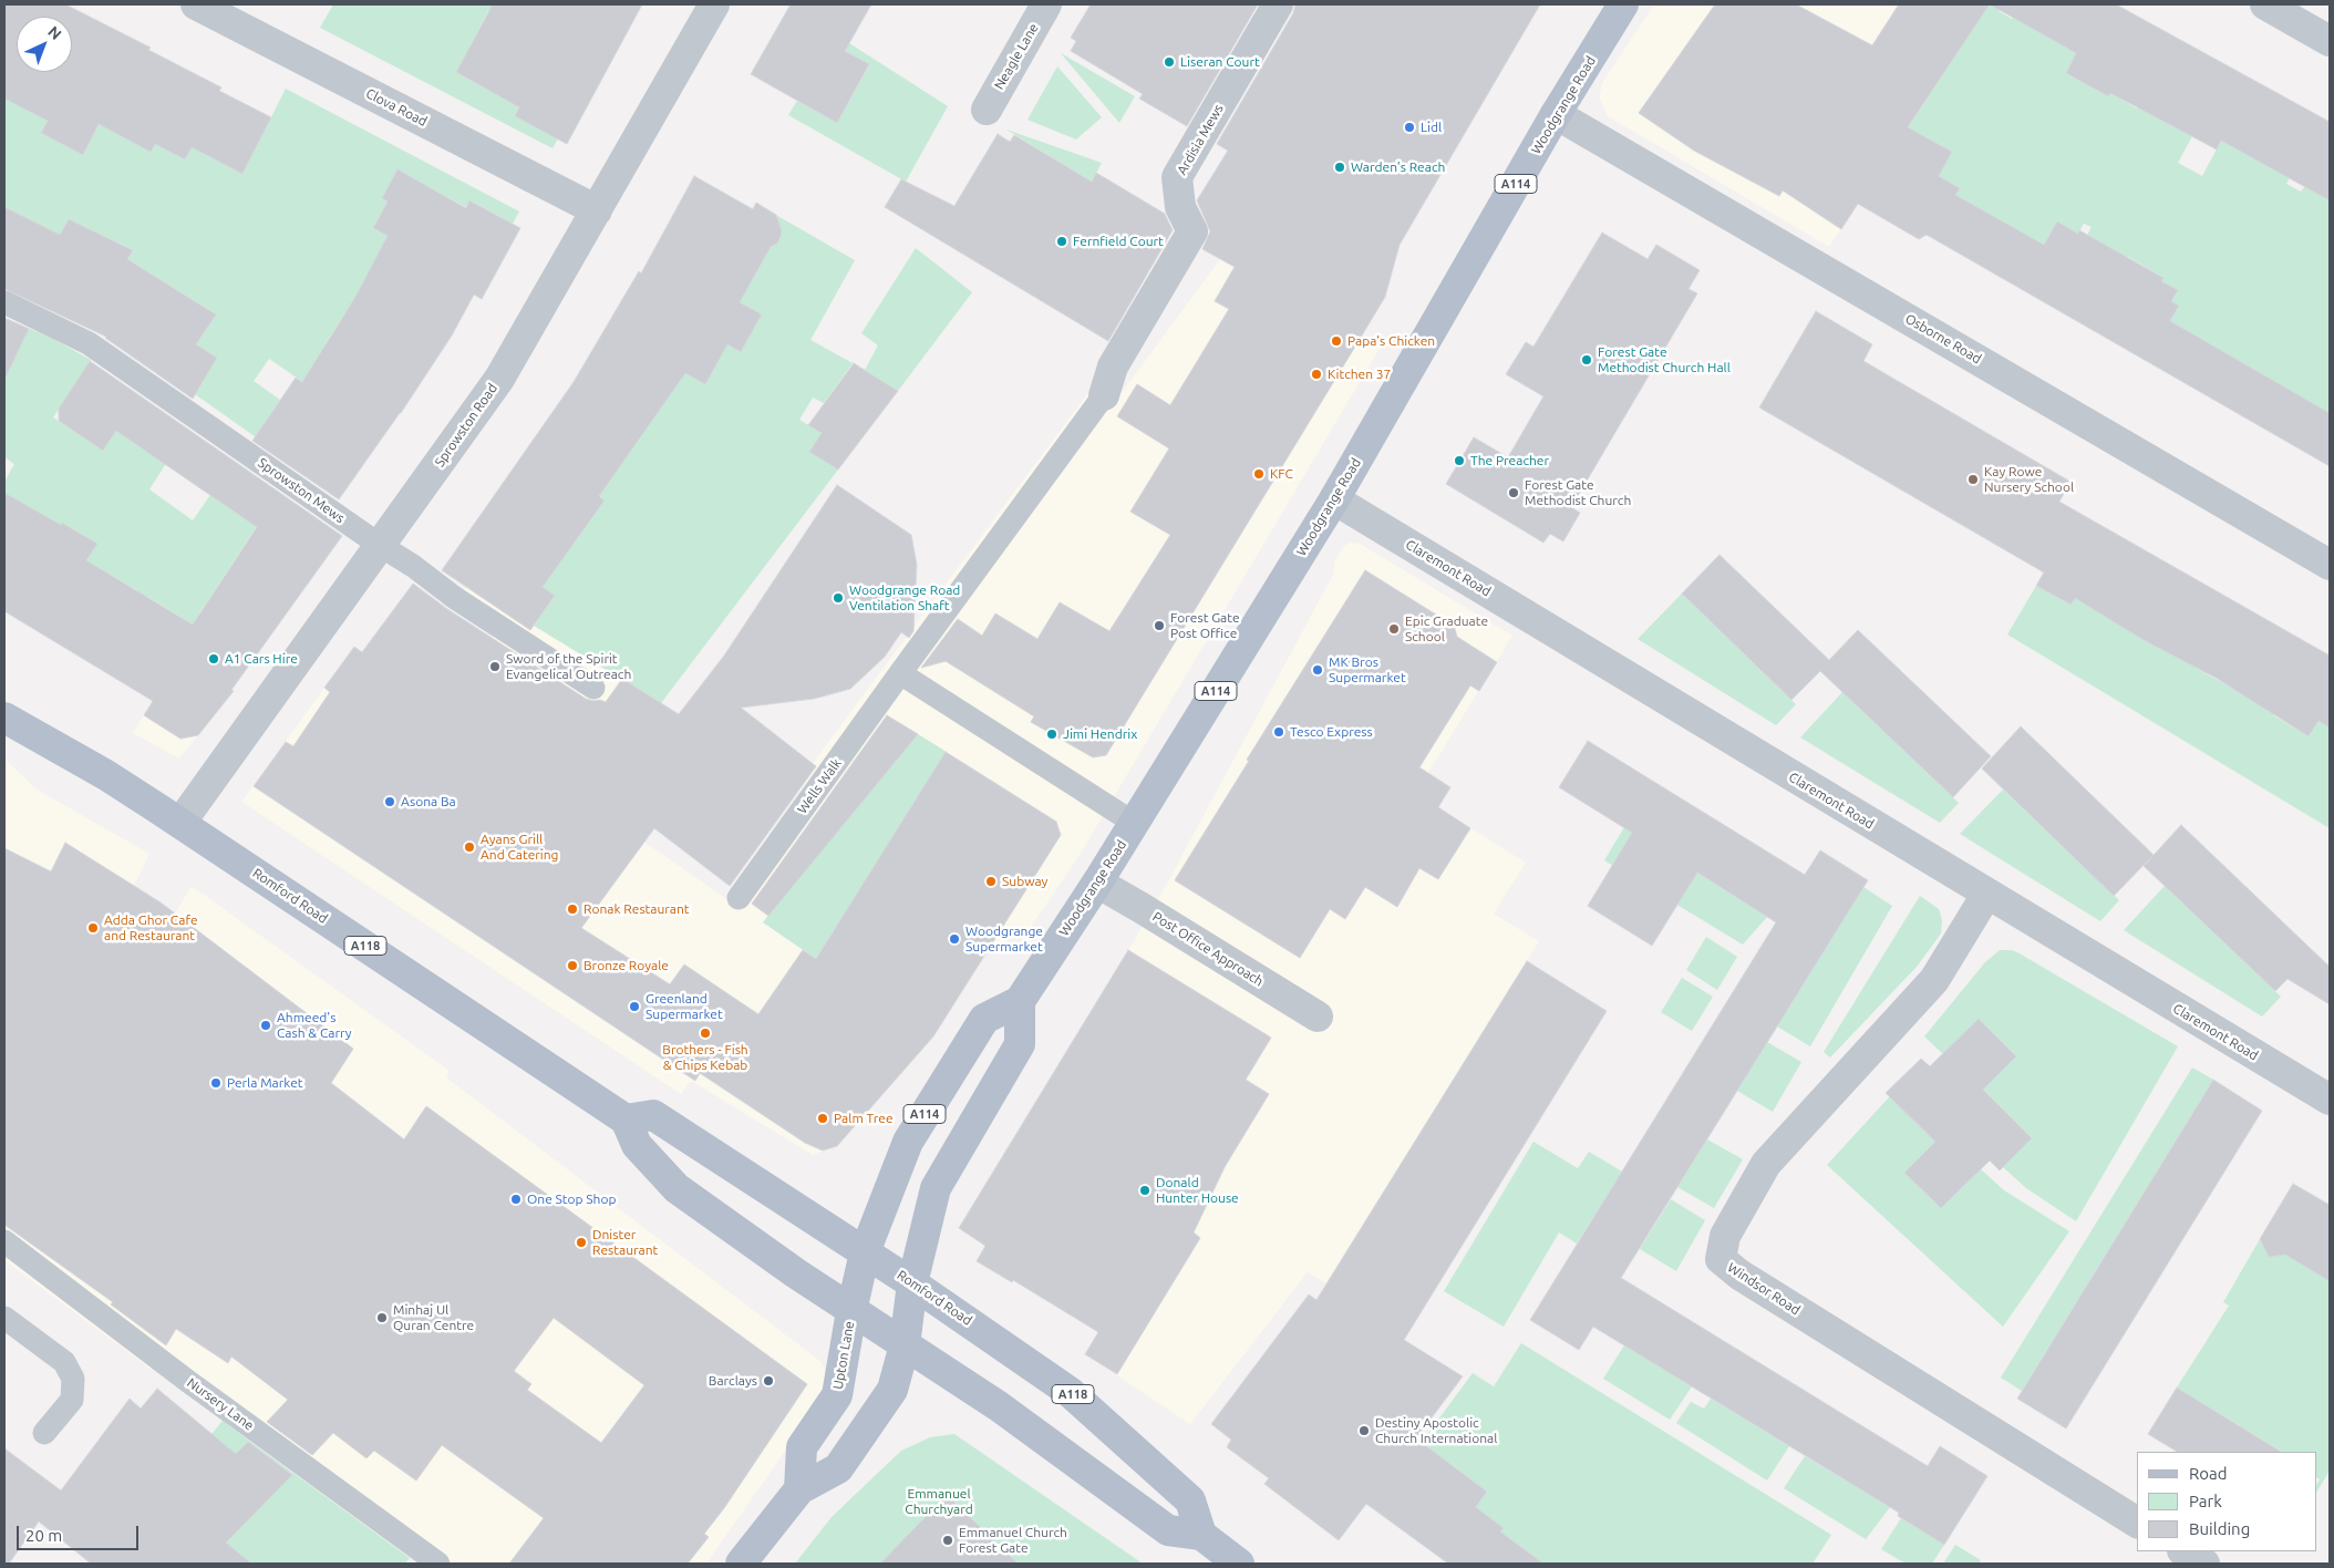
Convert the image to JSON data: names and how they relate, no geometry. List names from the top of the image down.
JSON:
{
  "streets": {
    "main road": [
      "Woodgrange Road",
      "A114",
      "Romford Road",
      "A118",
      "Upton Lane"
    ],
    "street": [
      "Neagle Lane",
      "Clova Road",
      "Ardisia Mews",
      "Osborne Road",
      "Sprowston Road",
      "Claremont Road",
      "Post Office Approach",
      "Windsor Road"
    ],
    "lane": ["Sprowston Mews", "Wells Walk", "Nursery Lane"]
  },
  "crossings": [
    ["Woodgrange Road", "A114"],
    ["Woodgrange Road", "Osborne Road"],
    ["Woodgrange Road", "Claremont Road"],
    ["Woodgrange Road", "Post Office Approach"],
    ["Clova Road", "Sprowston Road"],
    ["Ardisia Mews", "Wells Walk"],
    ["A114", "Romford Road"],
    ["A114", "Upton Lane"],
    ["Sprowston Road", "Sprowston Mews"],
    ["Sprowston Road", "Romford Road"],
    ["Claremont Road", "Windsor Road"]
  ],
  "parks": ["Emmanuel Churchyard"],
  "places": [
    "Liseran Court",
    "Lidl",
    "Warden's Reach",
    "Fernfield Court",
    "Papa's Chicken",
    "Forest Gate Methodist Church Hall",
    "Kitchen 37",
    "The Preacher",
    "KFC",
    "Kay Rowe Nursery School",
    "Forest Gate Methodist Church",
    "Woodgrange Road Ventilation Shaft",
    "Forest Gate Post Office",
    "Epic Graduate School",
    "A1 Cars Hire",
    "Sword of the Spirit Evangelical Outreach",
    "MK Bros Supermarket",
    "Tesco Express",
    "Jimi Hendrix",
    "Asona Ba",
    "Ayans Grill And Catering",
    "Subway",
    "Ronak Restaurant",
    "Adda Ghor Cafe and Restaurant",
    "Woodgrange Supermarket",
    "Bronze Royale",
    "Greenland Supermarket",
    "Ahmeed's Cash & Carry",
    "Brothers - Fish & Chips Kebab",
    "Perla Market",
    "Palm Tree",
    "Donald Hunter House",
    "One Stop Shop",
    "Dnister Restaurant",
    "Minhaj Ul Quran Centre",
    "Barclays",
    "Destiny Apostolic Church International",
    "Emmanuel Church Forest Gate"
  ],
  "legend": ["Road", "Park", "Building"],
  "scale_bar": "20 m",
  "north": "top right"
}
